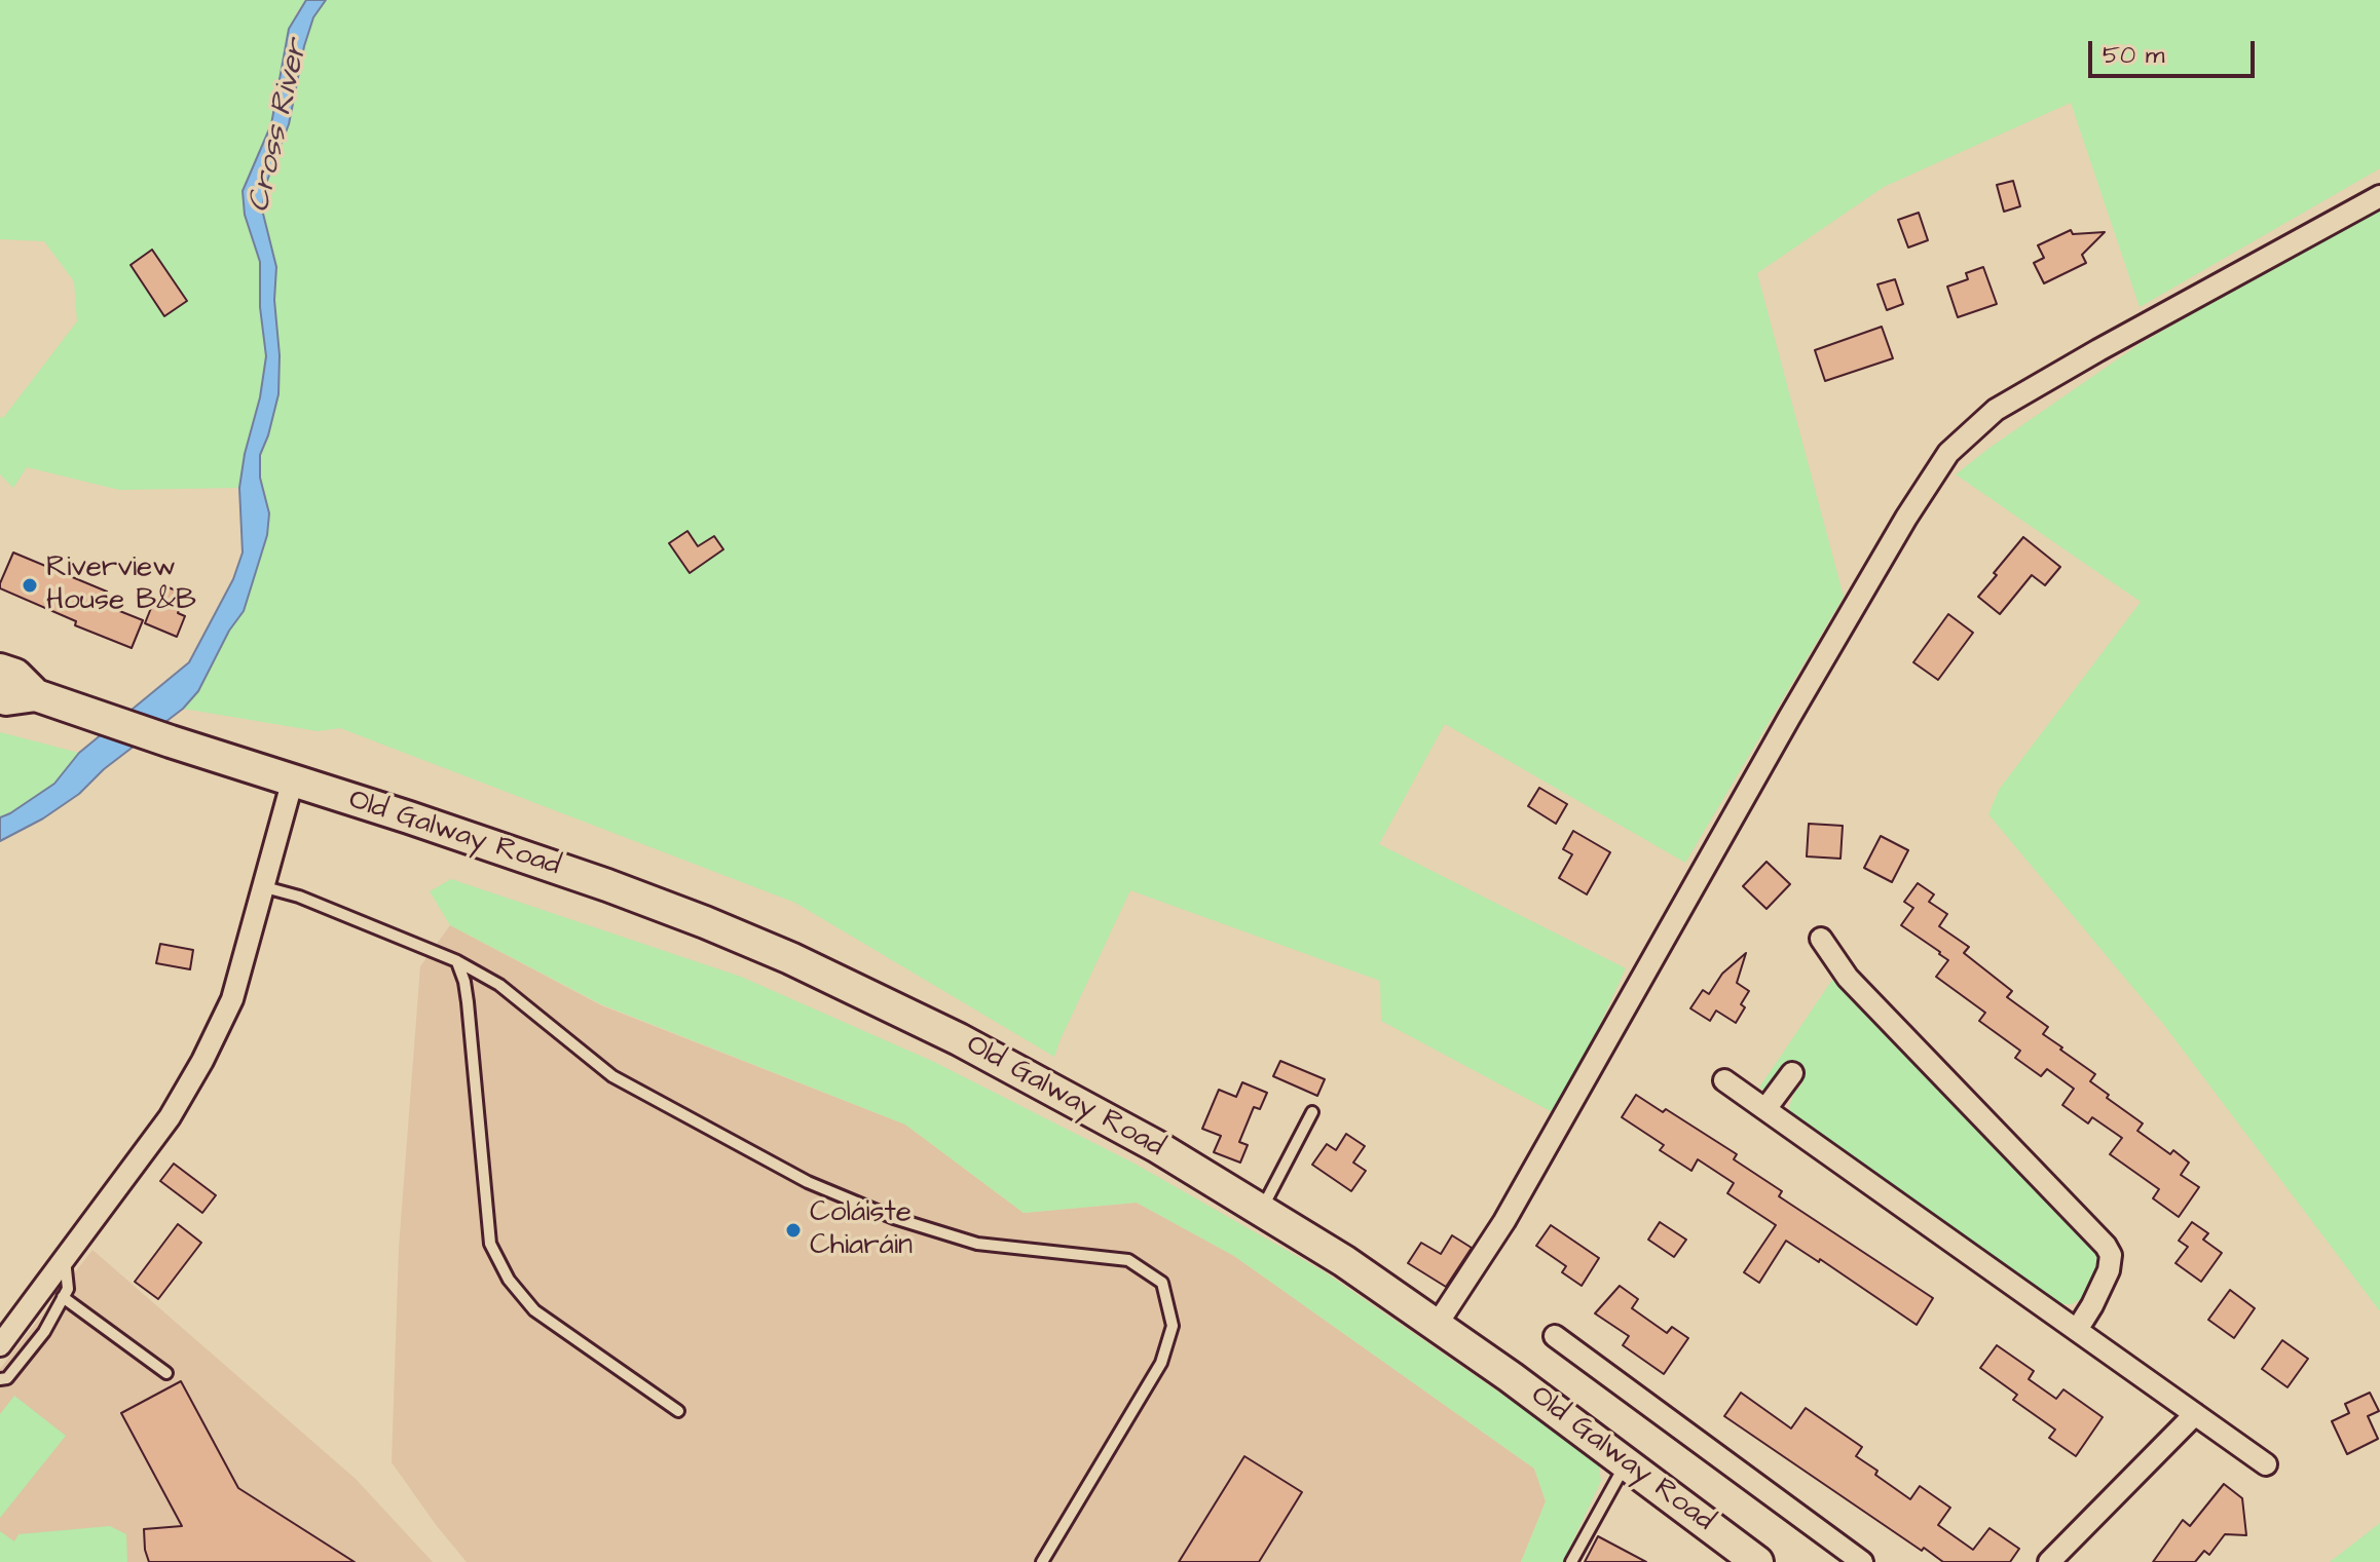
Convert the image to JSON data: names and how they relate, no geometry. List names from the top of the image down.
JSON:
{
  "streets": {
    "main road": ["Old Galway Road"]
  },
  "water": ["Cross River"],
  "places": ["Riverview House B&B", "Coláiste Chiaráin"],
  "scale_bar": "50 m"
}
